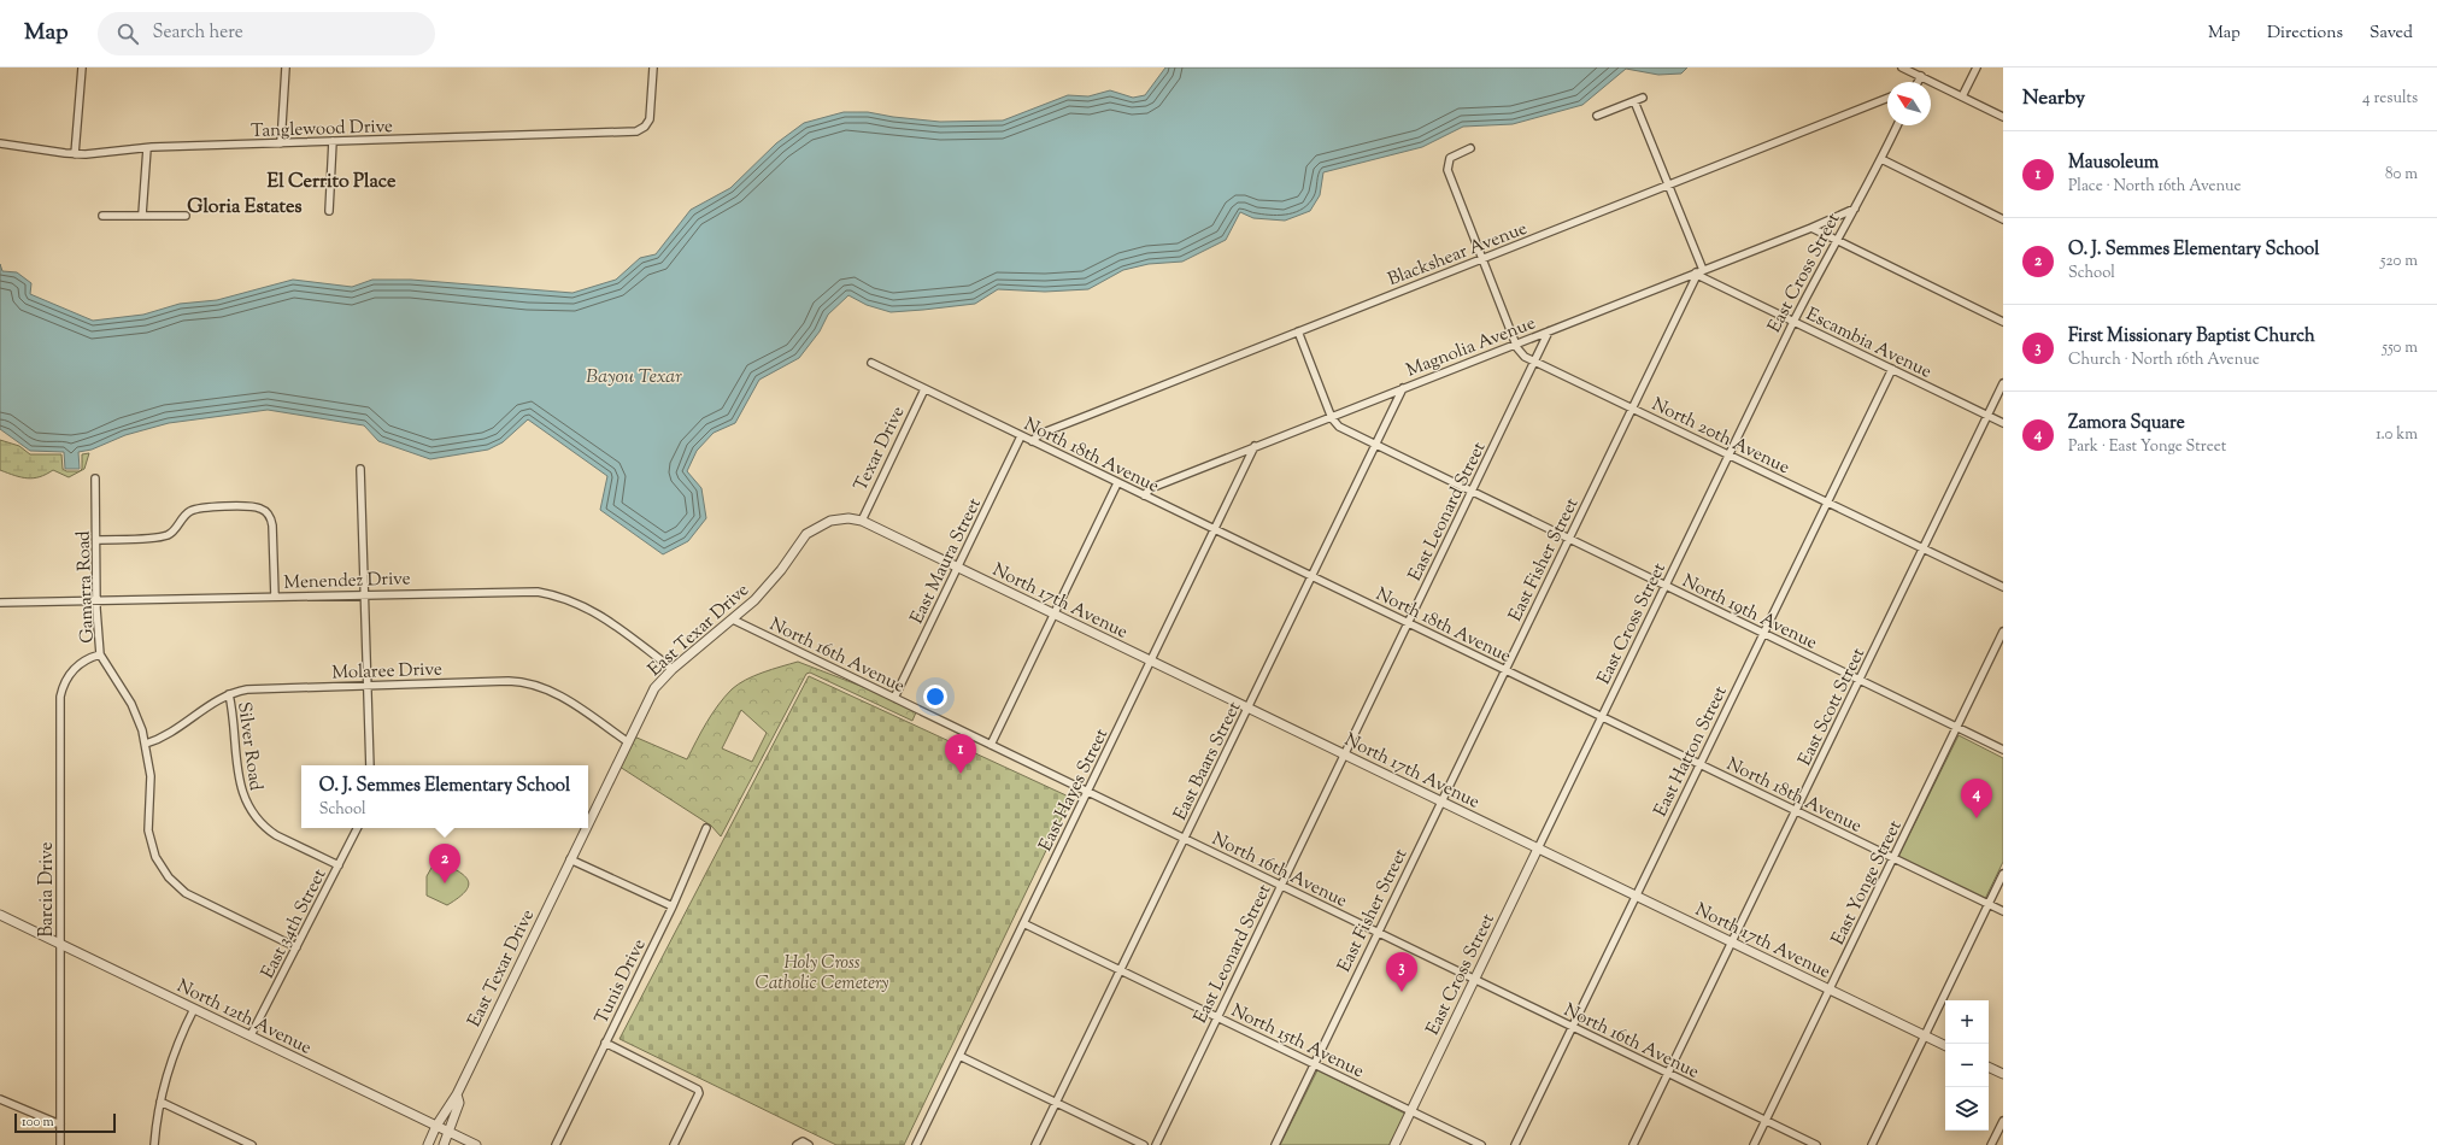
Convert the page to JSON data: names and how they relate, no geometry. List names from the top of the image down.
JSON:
{
  "streets": {
    "street": [
      "Tanglewood Drive",
      "Blackshear Avenue",
      "East Cross Street",
      "Escambia Avenue",
      "Magnolia Avenue",
      "North 20th Avenue",
      "Texar Drive",
      "North 18th Avenue",
      "East Leonard Street",
      "East Fisher Street",
      "East Maura Street",
      "Menendez Drive",
      "Gamarra Road",
      "North 17th Avenue",
      "North 19th Avenue",
      "East Texar Drive",
      "North 16th Avenue",
      "Molaree Drive",
      "East Scott Street",
      "Silver Road",
      "East Hatton Street",
      "East Baars Street",
      "East Hayes Street",
      "East Yonge Street",
      "Barcia Drive",
      "East 34th Street",
      "Tunis Drive",
      "North 12th Avenue",
      "North 15th Avenue"
    ]
  },
  "crossings": [
    ["Blackshear Avenue", "North 20th Avenue"],
    ["Blackshear Avenue", "North 18th Avenue"],
    ["East Cross Street", "Escambia Avenue"],
    ["East Cross Street", "Magnolia Avenue"],
    ["East Cross Street", "North 20th Avenue"],
    ["East Cross Street", "North 18th Avenue"],
    ["East Cross Street", "North 17th Avenue"],
    ["East Cross Street", "North 19th Avenue"],
    ["East Cross Street", "North 16th Avenue"],
    ["East Cross Street", "North 15th Avenue"],
    ["Escambia Avenue", "Magnolia Avenue"],
    ["Escambia Avenue", "East Fisher Street"],
    ["Escambia Avenue", "East Scott Street"],
    ["Escambia Avenue", "East Hatton Street"],
    ["Magnolia Avenue", "North 20th Avenue"],
    ["Magnolia Avenue", "North 18th Avenue"],
    ["Magnolia Avenue", "East Leonard Street"],
    ["Magnolia Avenue", "East Fisher Street"],
    ["Magnolia Avenue", "North 19th Avenue"],
    ["Magnolia Avenue", "East Baars Street"],
    ["Magnolia Avenue", "East Hayes Street"],
    ["North 20th Avenue", "East Leonard Street"],
    ["North 20th Avenue", "East Fisher Street"],
    ["North 20th Avenue", "East Scott Street"],
    ["North 20th Avenue", "East Hatton Street"],
    ["Texar Drive", "North 18th Avenue"],
    ["Texar Drive", "North 17th Avenue"],
    ["Texar Drive", "East Texar Drive"],
    ["North 18th Avenue", "East Leonard Street"],
    ["North 18th Avenue", "East Fisher Street"],
    ["North 18th Avenue", "East Maura Street"],
    ["North 18th Avenue", "East Scott Street"],
    ["North 18th Avenue", "East Hatton Street"],
    ["North 18th Avenue", "East Baars Street"],
    ["North 18th Avenue", "East Hayes Street"],
    ["North 18th Avenue", "East Yonge Street"],
    ["East Leonard Street", "North 17th Avenue"],
    ["East Leonard Street", "North 19th Avenue"],
    ["East Leonard Street", "North 16th Avenue"],
    ["East Leonard Street", "North 15th Avenue"],
    ["East Fisher Street", "North 17th Avenue"],
    ["East Fisher Street", "North 19th Avenue"],
    ["East Fisher Street", "North 16th Avenue"],
    ["East Fisher Street", "North 15th Avenue"],
    ["East Maura Street", "North 17th Avenue"],
    ["East Maura Street", "North 16th Avenue"],
    ["Menendez Drive", "Gamarra Road"],
    ["Menendez Drive", "East Texar Drive"],
    ["Gamarra Road", "Molaree Drive"],
    ["Gamarra Road", "Barcia Drive"],
    ["Gamarra Road", "East 34th Street"],
    ["North 17th Avenue", "East Texar Drive"],
    ["North 17th Avenue", "East Scott Street"],
    ["North 17th Avenue", "East Hatton Street"],
    ["North 17th Avenue", "East Baars Street"],
    ["North 17th Avenue", "East Hayes Street"],
    ["North 17th Avenue", "East Yonge Street"],
    ["North 19th Avenue", "East Scott Street"],
    ["North 19th Avenue", "East Hatton Street"],
    ["North 19th Avenue", "East Baars Street"],
    ["North 19th Avenue", "East Yonge Street"],
    ["East Texar Drive", "North 16th Avenue"],
    ["East Texar Drive", "Molaree Drive"],
    ["North 16th Avenue", "East Scott Street"],
    ["North 16th Avenue", "East Hatton Street"],
    ["North 16th Avenue", "East Baars Street"],
    ["North 16th Avenue", "East Hayes Street"],
    ["North 16th Avenue", "East Yonge Street"],
    ["Molaree Drive", "Silver Road"],
    ["Silver Road", "East 34th Street"],
    ["East Baars Street", "North 15th Avenue"],
    ["East Hayes Street", "North 15th Avenue"],
    ["Barcia Drive", "North 12th Avenue"],
    ["East 34th Street", "North 12th Avenue"]
  ],
  "districts": ["El Cerrito Place", "Gloria Estates"],
  "water": ["Bayou Texar"],
  "parks": ["Holy Cross Catholic Cemetery"],
  "scale_bar": "100 m",
  "north": "top left",
  "page": {
    "header": "Map",
    "search": "Search here",
    "nav": ["Map", "Directions", "Saved"],
    "heading": ["Nearby", "4 results"],
    "list": [
      {
        "mark": "1",
        "name": "Mausoleum",
        "note": "Place · North 16th Avenue",
        "value": "80 m"
      },
      {
        "mark": "2",
        "name": "O. J. Semmes Elementary School",
        "note": "School",
        "value": "520 m"
      },
      {
        "mark": "3",
        "name": "First Missionary Baptist Church",
        "note": "Church · North 16th Avenue",
        "value": "550 m"
      },
      {
        "mark": "4",
        "name": "Zamora Square",
        "note": "Park · East Yonge Street",
        "value": "1.0 km"
      }
    ],
    "pins": [
      "1",
      "4",
      "2",
      "3"
    ],
    "popup": ["O. J. Semmes Elementary School", "School"],
    "map_buttons": ["+", "−"],
    "scale": "100 m"
  }
}
